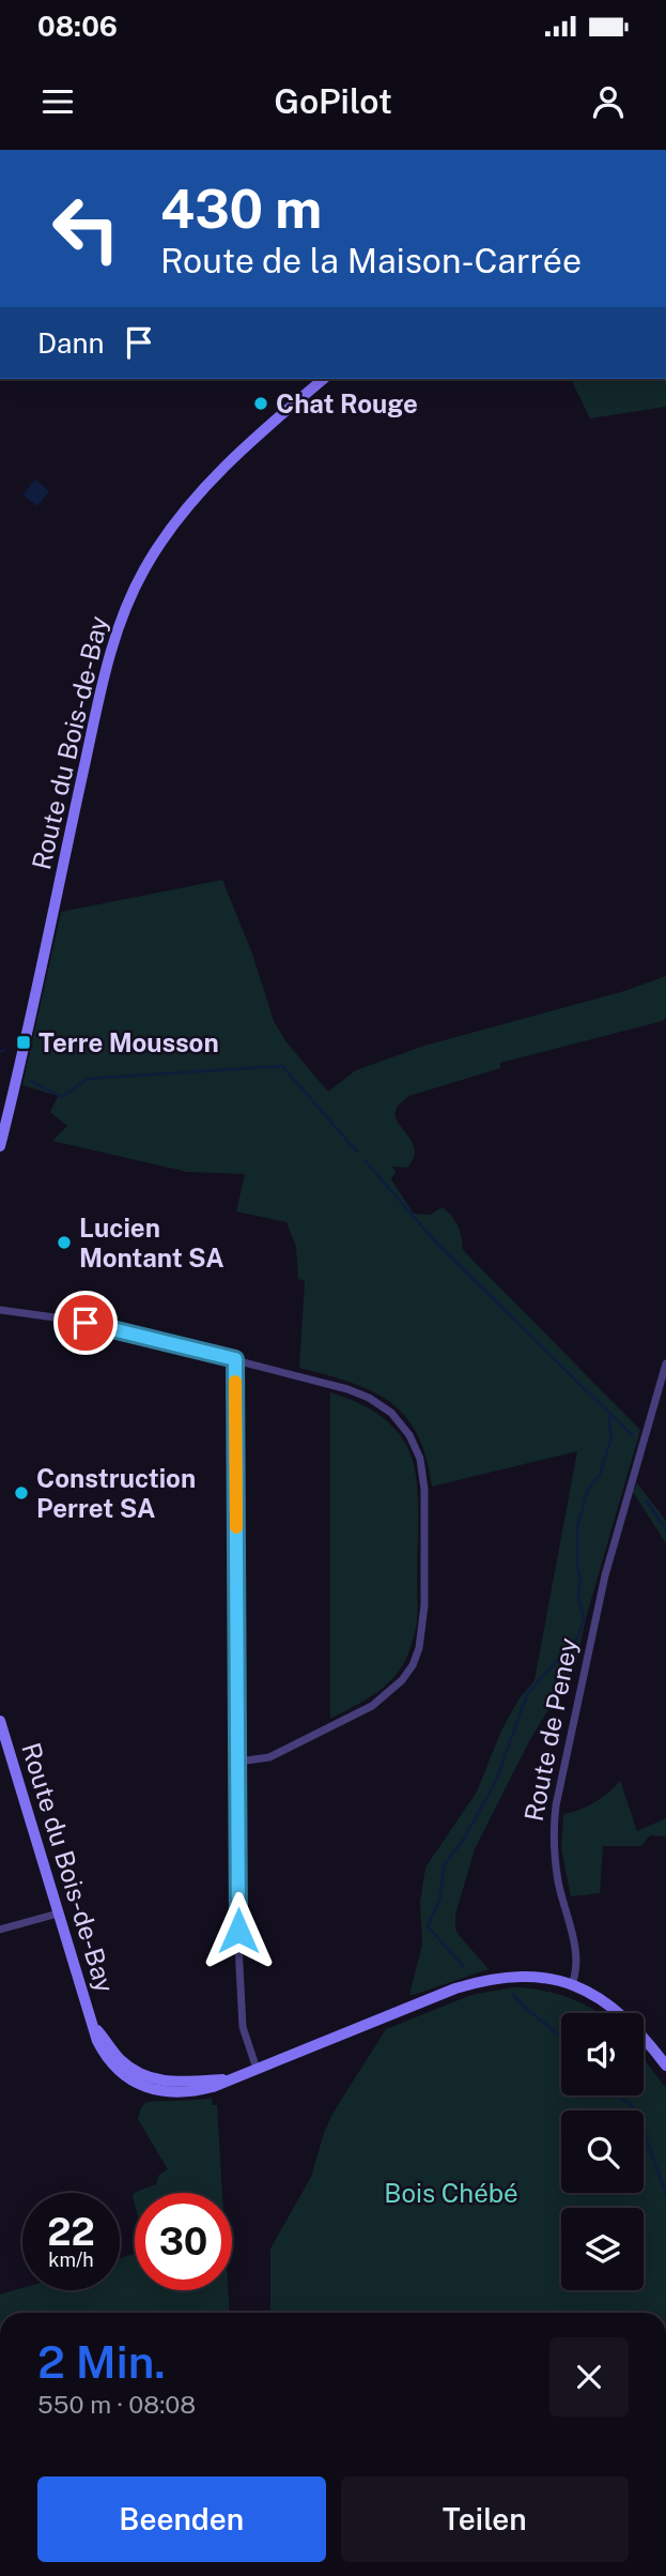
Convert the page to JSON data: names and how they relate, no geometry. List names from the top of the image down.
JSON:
{
  "streets": {
    "main road": ["Route du Bois-de-Bay"],
    "street": ["Route de Peney"]
  },
  "crossings": [
    ["Route du Bois-de-Bay", "Route de Peney"]
  ],
  "parks": ["Bois Chébé"],
  "places": {
    "other": ["Chat Rouge", "Lucien Montant SA", "Construction Perret SA"],
    "transit": ["Terre Mousson"]
  },
  "page": {
    "status": "08:06",
    "header": "GoPilot",
    "turn": ["430 m", "Route de la Maison-Carrée"],
    "then": "Dann",
    "speed": "22 km/h",
    "limit": "30",
    "heading": ["2 Min.", "550 m · 08:08"],
    "buttons": ["Beenden", "Teilen"]
  }
}
